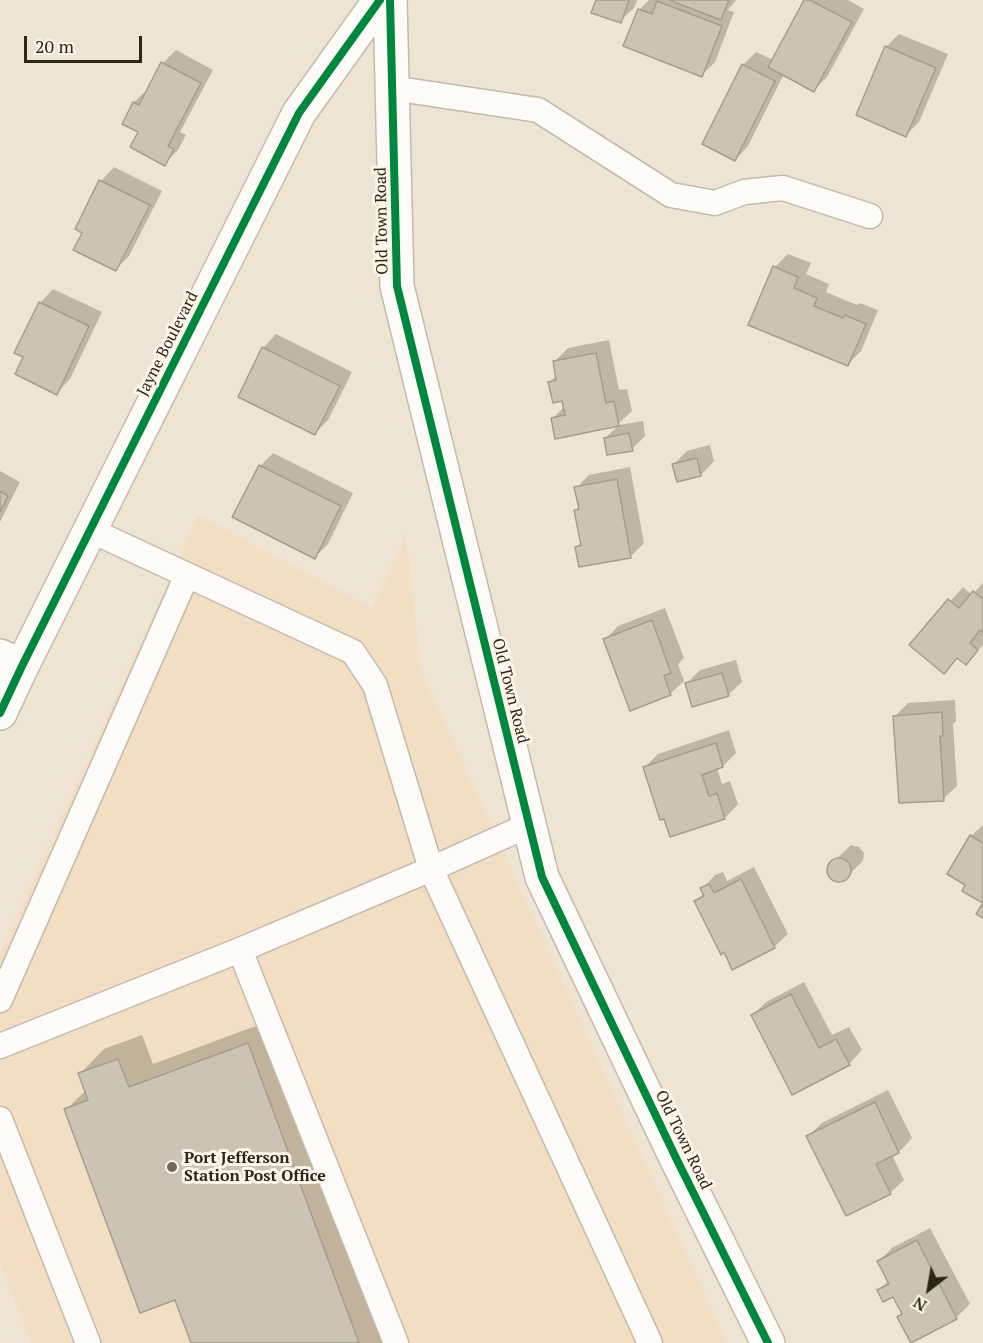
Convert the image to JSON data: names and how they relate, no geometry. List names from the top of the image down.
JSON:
{
  "streets": {
    "main road": ["Old Town Road", "Jayne Boulevard"]
  },
  "places": ["Port Jefferson Station Post Office"],
  "scale_bar": "20 m",
  "north": "bottom left"
}
